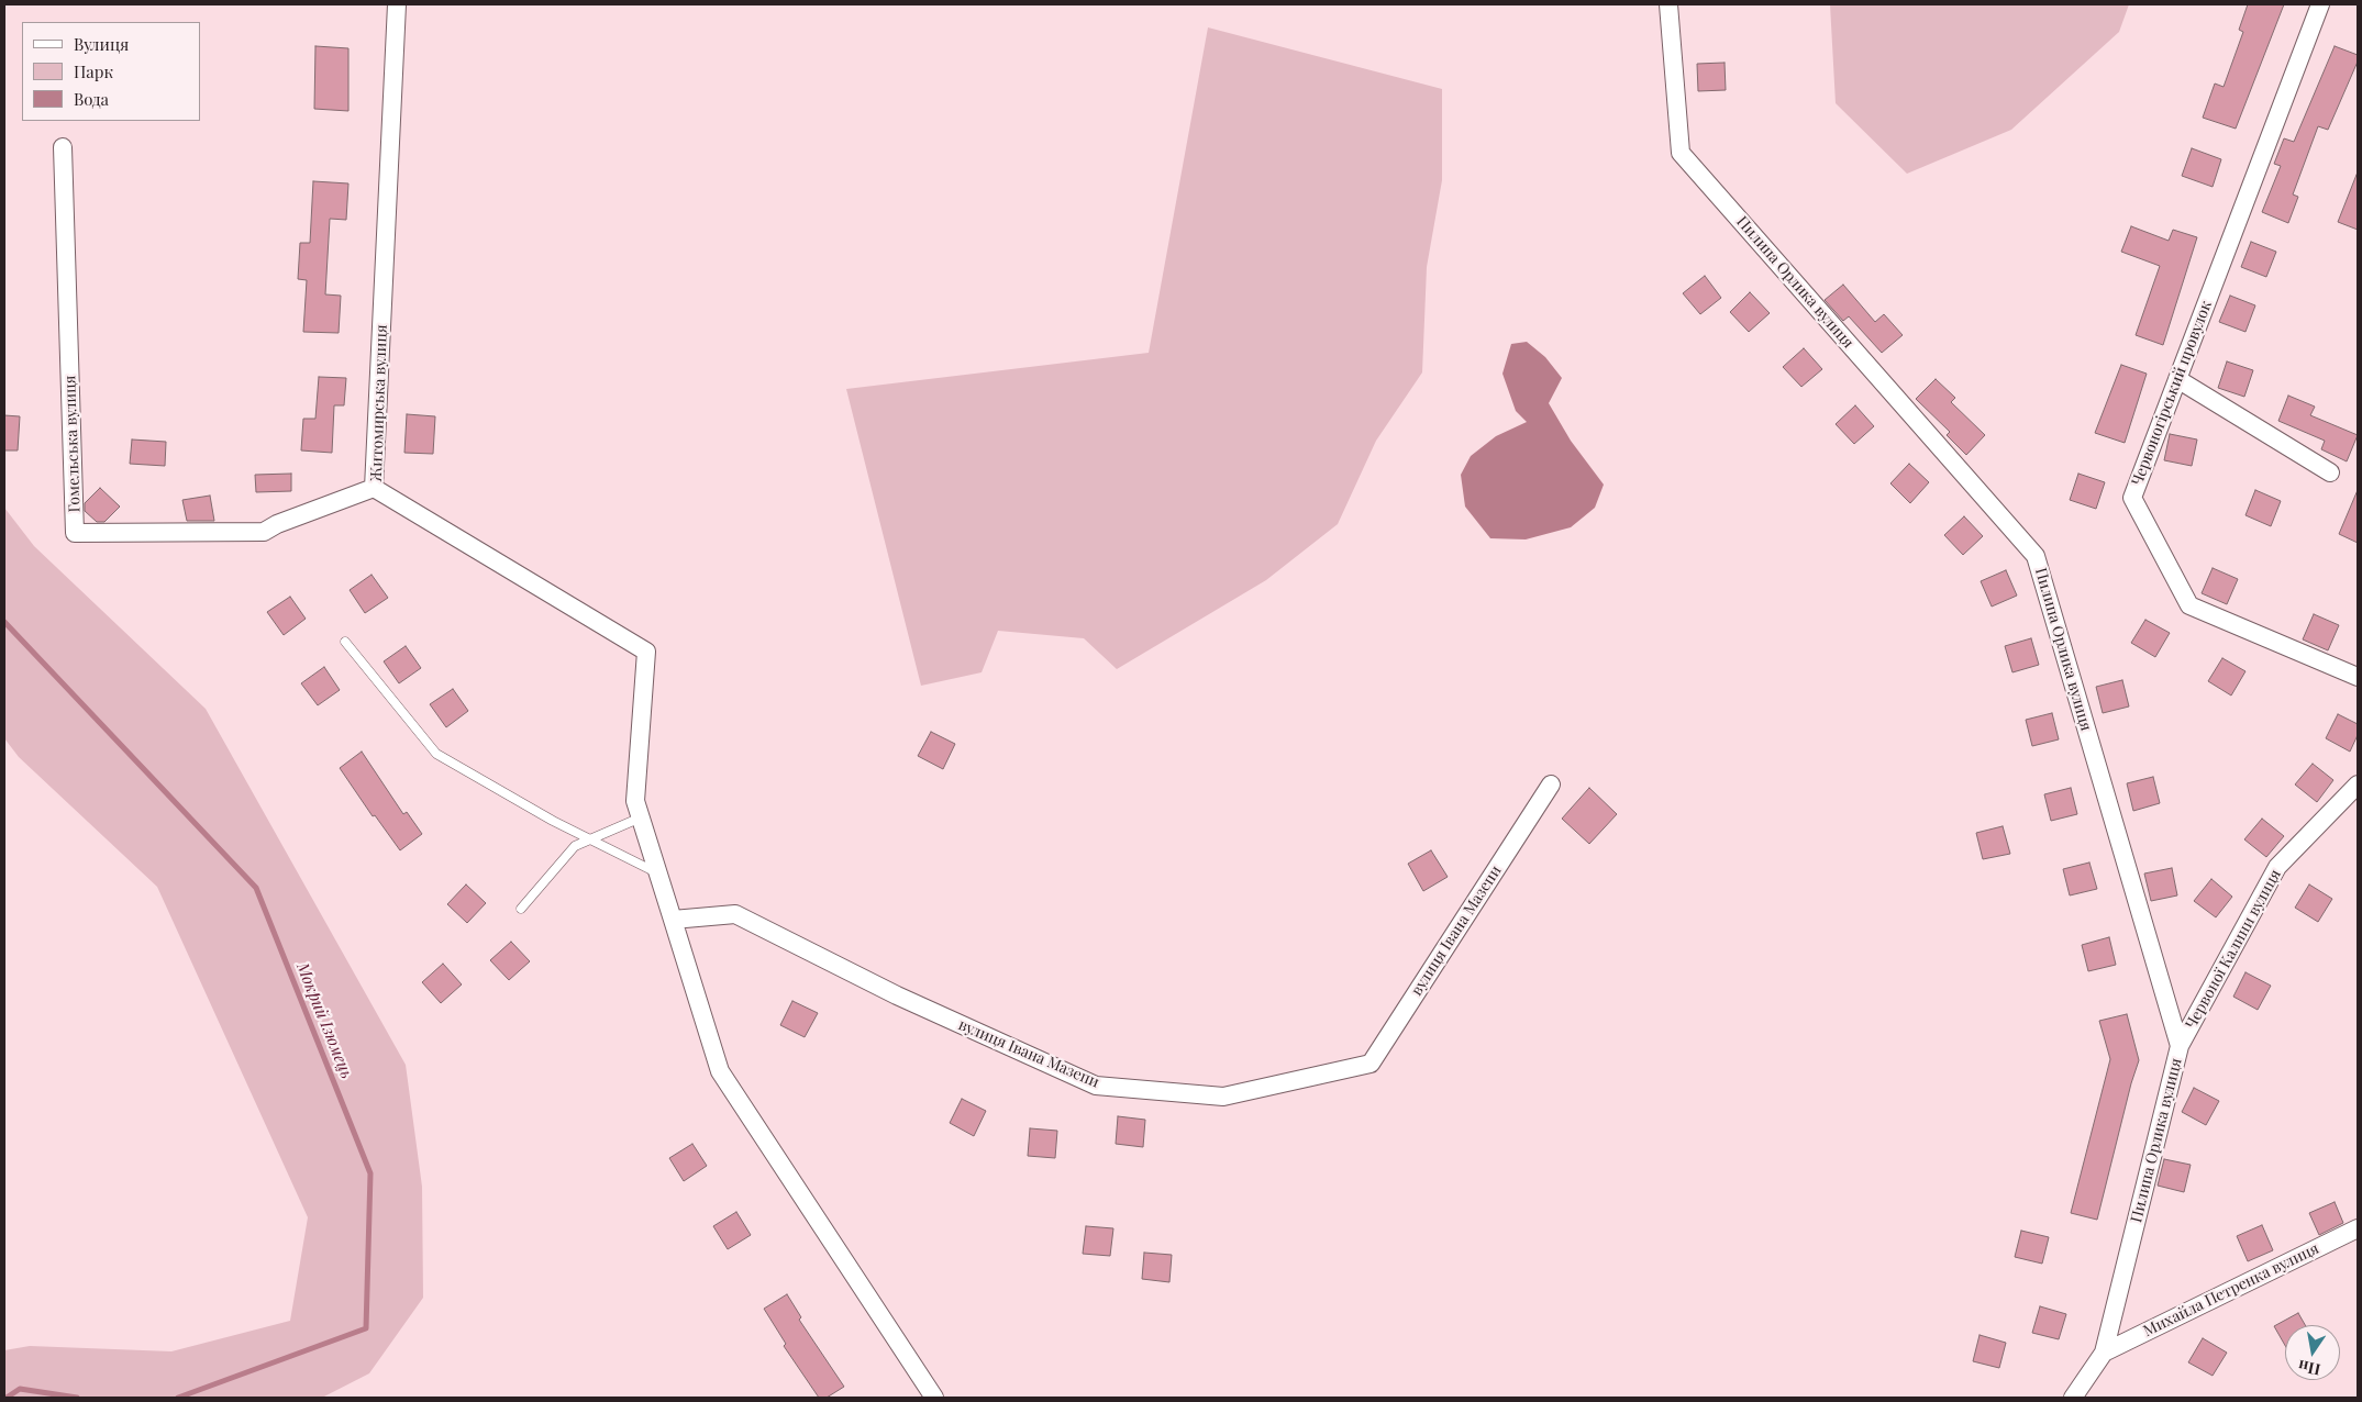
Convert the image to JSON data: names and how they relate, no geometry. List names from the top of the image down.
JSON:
{
  "streets": {
    "street": [
      "Пилипа Орлика вулиця",
      "Червоногірський провулок",
      "Житомирська вулиця",
      "Гомельська вулиця",
      "вулиця Івана Мазепи",
      "Червоної Калини вулиця",
      "Михайла Петренка вулиця"
    ]
  },
  "crossings": [
    ["Пилипа Орлика вулиця", "Червоної Калини вулиця"],
    ["Пилипа Орлика вулиця", "Михайла Петренка вулиця"],
    ["Житомирська вулиця", "Гомельська вулиця"]
  ],
  "water": ["Мокрий Ізюмець"],
  "legend": ["Вулиця", "Парк", "Вода"],
  "north": "bottom"
}
